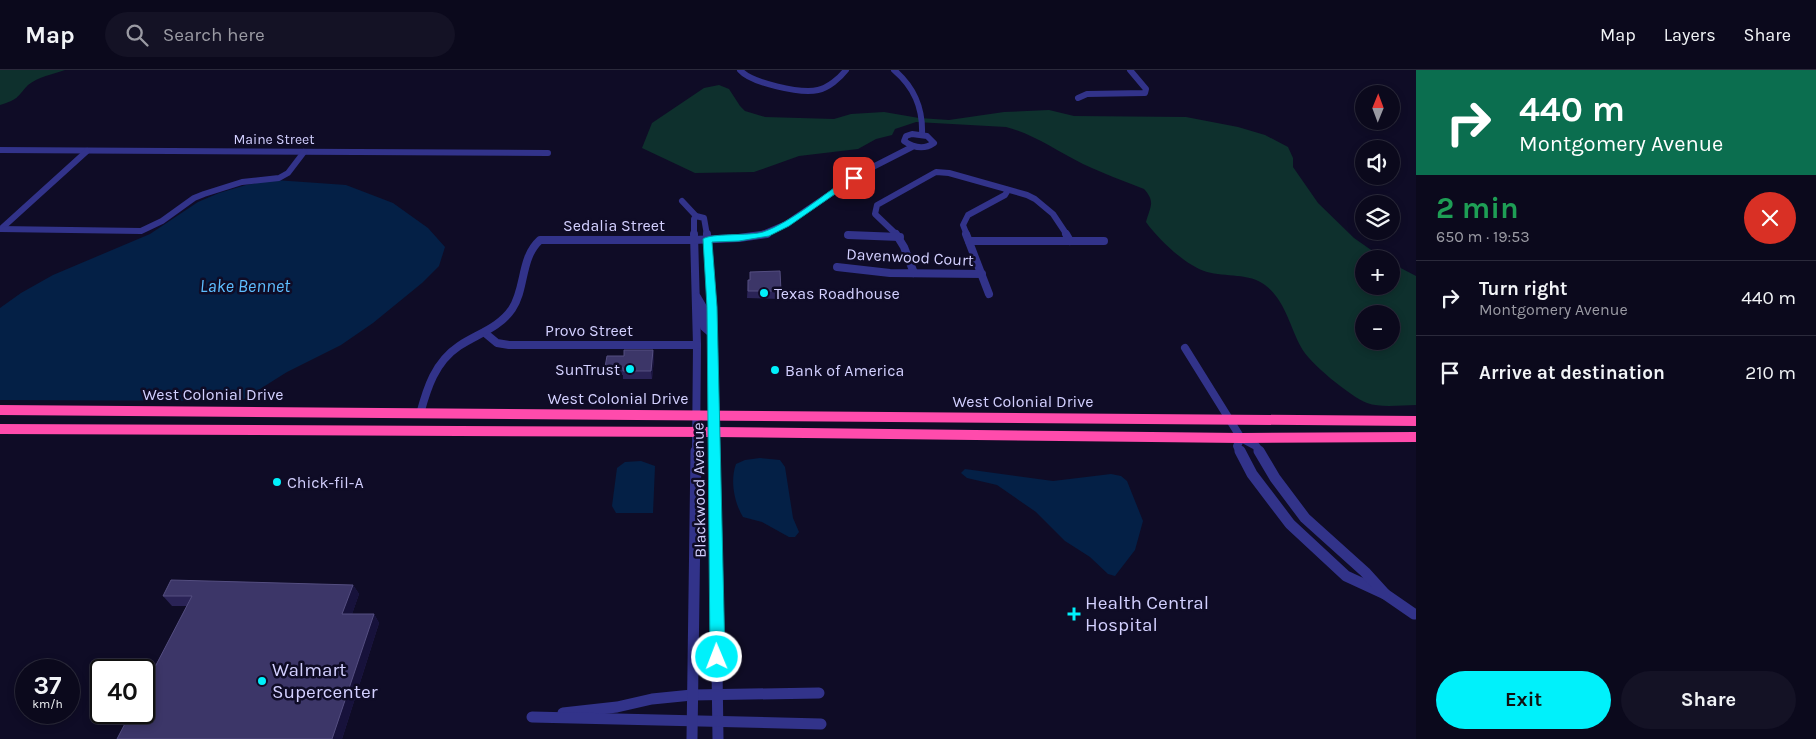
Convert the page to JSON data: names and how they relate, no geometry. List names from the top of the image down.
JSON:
{
  "streets": {
    "highway": ["West Colonial Drive"],
    "street": [
      "Maine Street",
      "Sedalia Street",
      "Davenwood Court",
      "Provo Street",
      "Blackwood Avenue"
    ]
  },
  "crossings": [
    ["Sedalia Street", "Blackwood Avenue"],
    ["Provo Street", "Blackwood Avenue"],
    ["West Colonial Drive", "Blackwood Avenue"]
  ],
  "water": ["Lake Bennet"],
  "places": {
    "other": [
      "Texas Roadhouse",
      "SunTrust",
      "Bank of America",
      "Chick-fil-A",
      "Walmart Supercenter"
    ],
    "health": ["Health Central Hospital"]
  },
  "north": "top",
  "page": {
    "header": "Map",
    "search": "Search here",
    "nav": ["Map", "Layers", "Share"],
    "turn": ["440 m", "Montgomery Avenue"],
    "map_buttons": ["+", "−"],
    "heading": ["2 min", "650 m · 19:53"],
    "list": [
      {
        "name": "Turn right",
        "note": "Montgomery Avenue",
        "value": "440 m"
      },
      {
        "name": "Arrive at destination",
        "value": "210 m"
      }
    ],
    "speed": "37 km/h",
    "limit": "40",
    "buttons": ["Exit", "Share"]
  }
}
